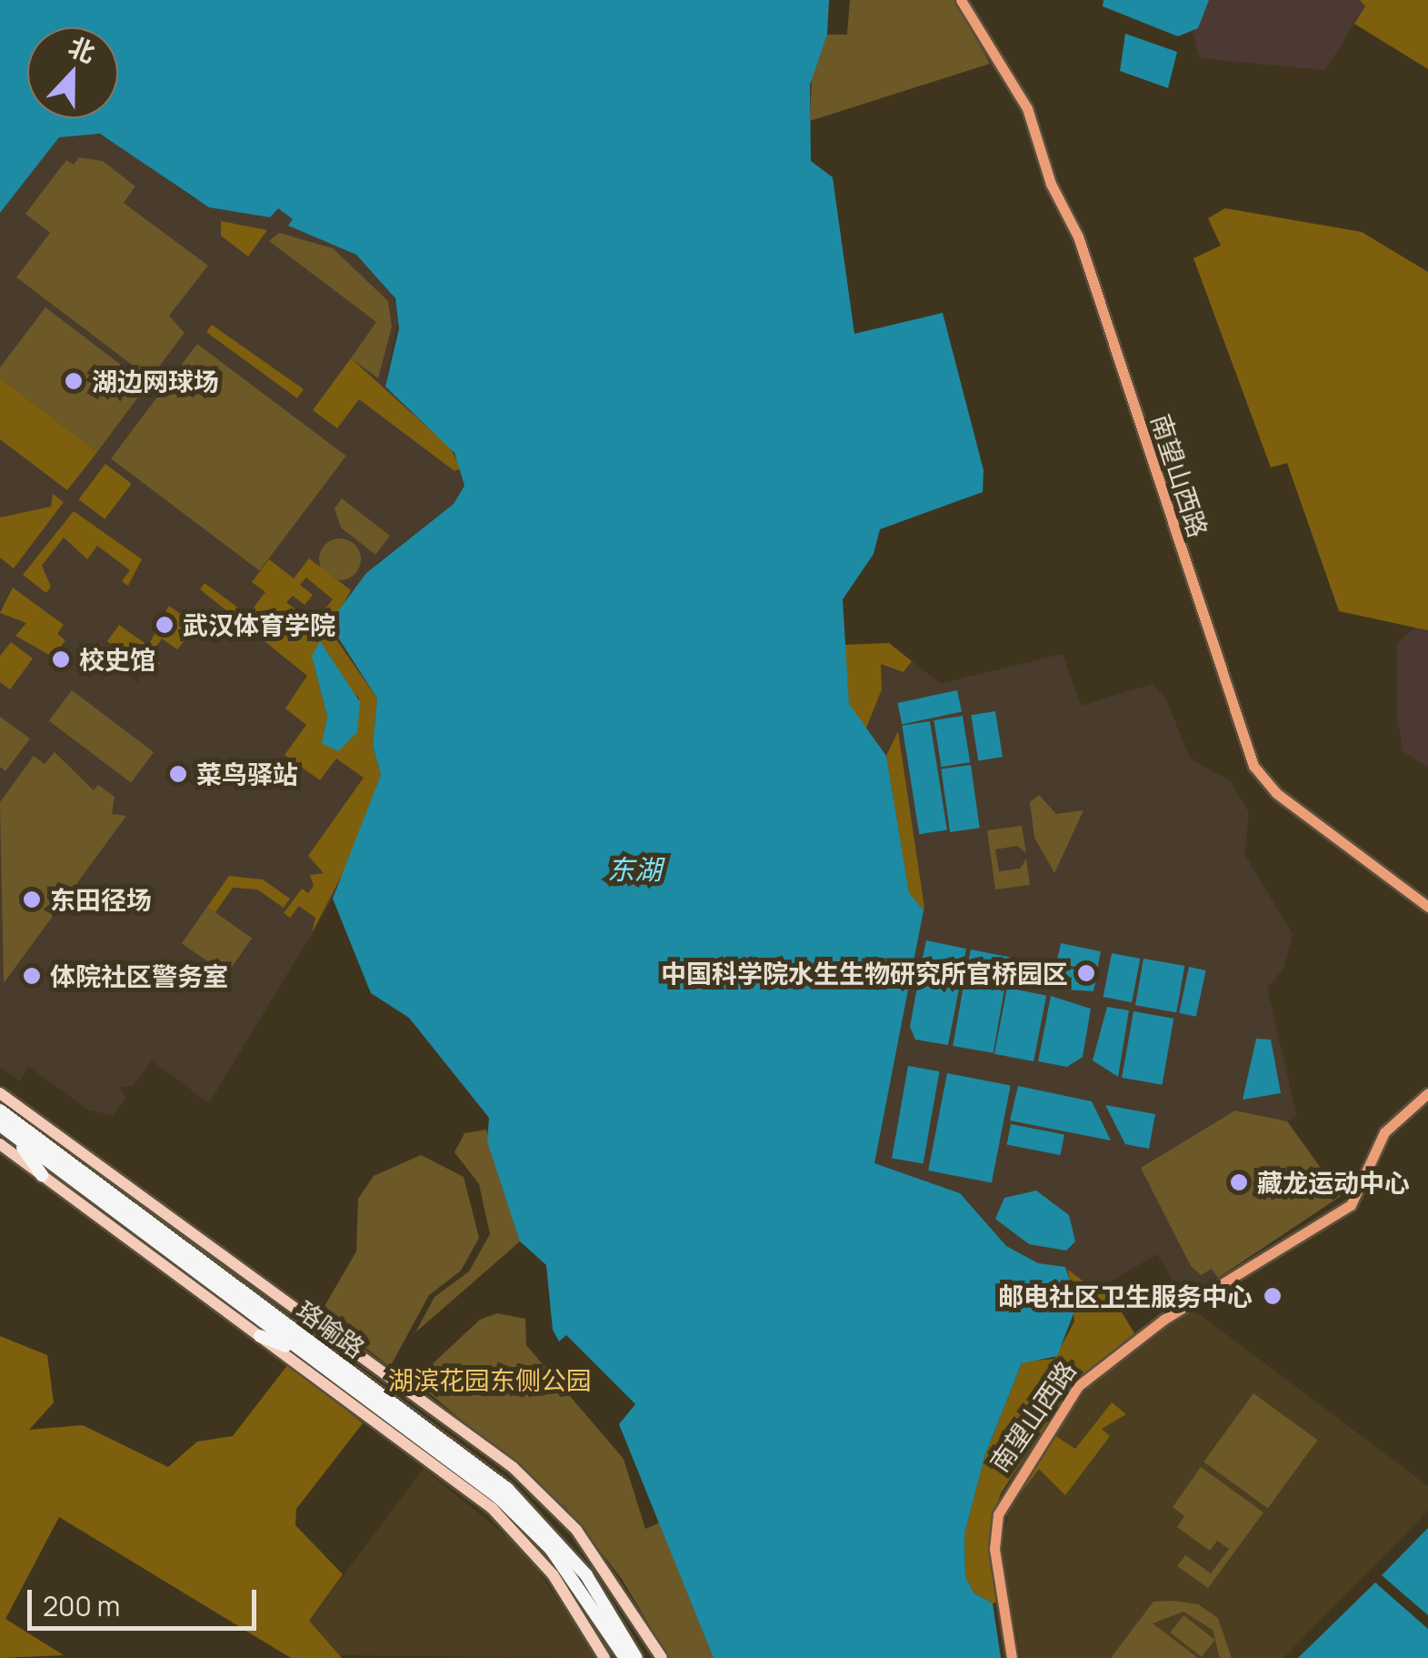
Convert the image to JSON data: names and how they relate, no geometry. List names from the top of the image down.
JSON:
{
  "streets": {
    "highway": ["珞喻路"],
    "street": ["南望山西路"]
  },
  "water": ["东湖"],
  "parks": ["湖滨花园东侧公园"],
  "places": [
    "湖边网球场",
    "武汉体育学院",
    "校史馆",
    "菜鸟驿站",
    "东田径场",
    "中国科学院水生生物研究所官桥园区",
    "体院社区警务室",
    "藏龙运动中心",
    "邮电社区卫生服务中心"
  ],
  "scale_bar": "200 m",
  "north": "top"
}
